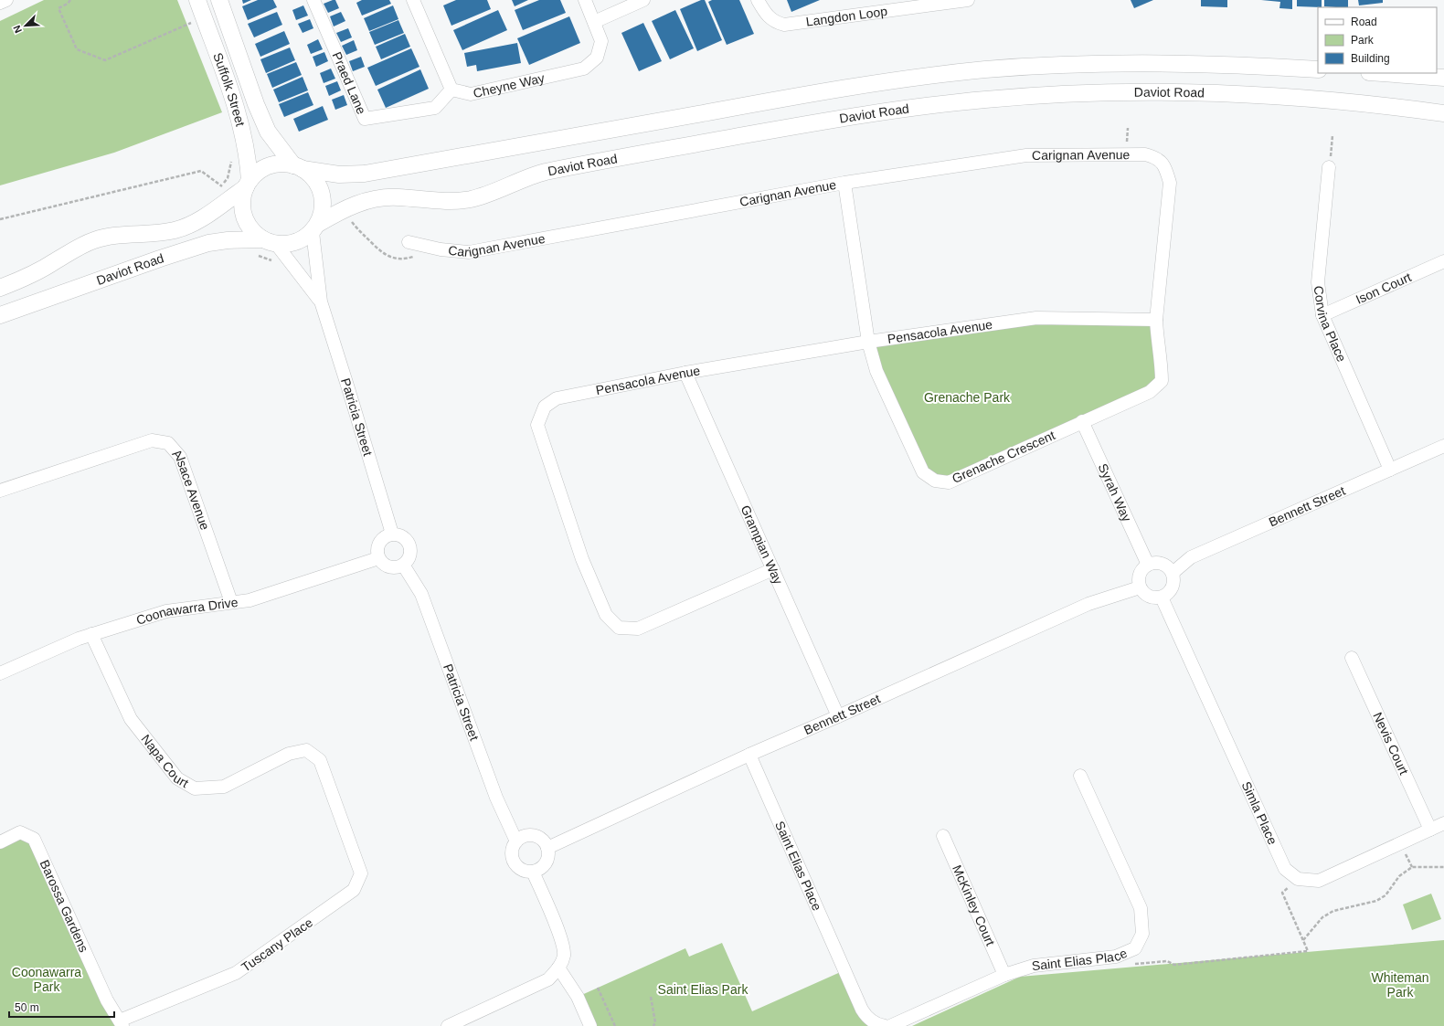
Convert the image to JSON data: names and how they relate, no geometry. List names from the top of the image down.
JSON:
{
  "streets": {
    "street": [
      "Langdon Loop",
      "Praed Lane",
      "Cheyne Way",
      "Suffolk Street",
      "Daviot Road",
      "Carignan Avenue",
      "Ison Court",
      "Corvina Place",
      "Pensacola Avenue",
      "Patricia Street",
      "Grenache Crescent",
      "Alsace Avenue",
      "Syrah Way",
      "Bennett Street",
      "Grampian Way",
      "Coonawarra Drive",
      "Nevis Court",
      "Napa Court",
      "Simla Place",
      "Saint Elias Place",
      "McKinley Court",
      "Barossa Gardens",
      "Tuscany Place"
    ]
  },
  "crossings": [
    ["Praed Lane", "Cheyne Way"],
    ["Suffolk Street", "Daviot Road"],
    ["Suffolk Street", "Patricia Street"],
    ["Daviot Road", "Patricia Street"],
    ["Carignan Avenue", "Grenache Crescent"],
    ["Ison Court", "Corvina Place"],
    ["Corvina Place", "Bennett Street"],
    ["Pensacola Avenue", "Grenache Crescent"],
    ["Pensacola Avenue", "Grampian Way"],
    ["Patricia Street", "Bennett Street"],
    ["Patricia Street", "Coonawarra Drive"],
    ["Grenache Crescent", "Syrah Way"],
    ["Alsace Avenue", "Coonawarra Drive"],
    ["Syrah Way", "Bennett Street"],
    ["Syrah Way", "Simla Place"],
    ["Bennett Street", "Grampian Way"],
    ["Bennett Street", "Simla Place"],
    ["Bennett Street", "Saint Elias Place"],
    ["Coonawarra Drive", "Napa Court"],
    ["Napa Court", "Tuscany Place"],
    ["Saint Elias Place", "McKinley Court"],
    ["Barossa Gardens", "Tuscany Place"]
  ],
  "parks": [
    "Grenache Park",
    "Coonawarra Park",
    "Whiteman Park",
    "Saint Elias Park"
  ],
  "legend": ["Road", "Park", "Building"],
  "scale_bar": "50 m",
  "north": "bottom left"
}
